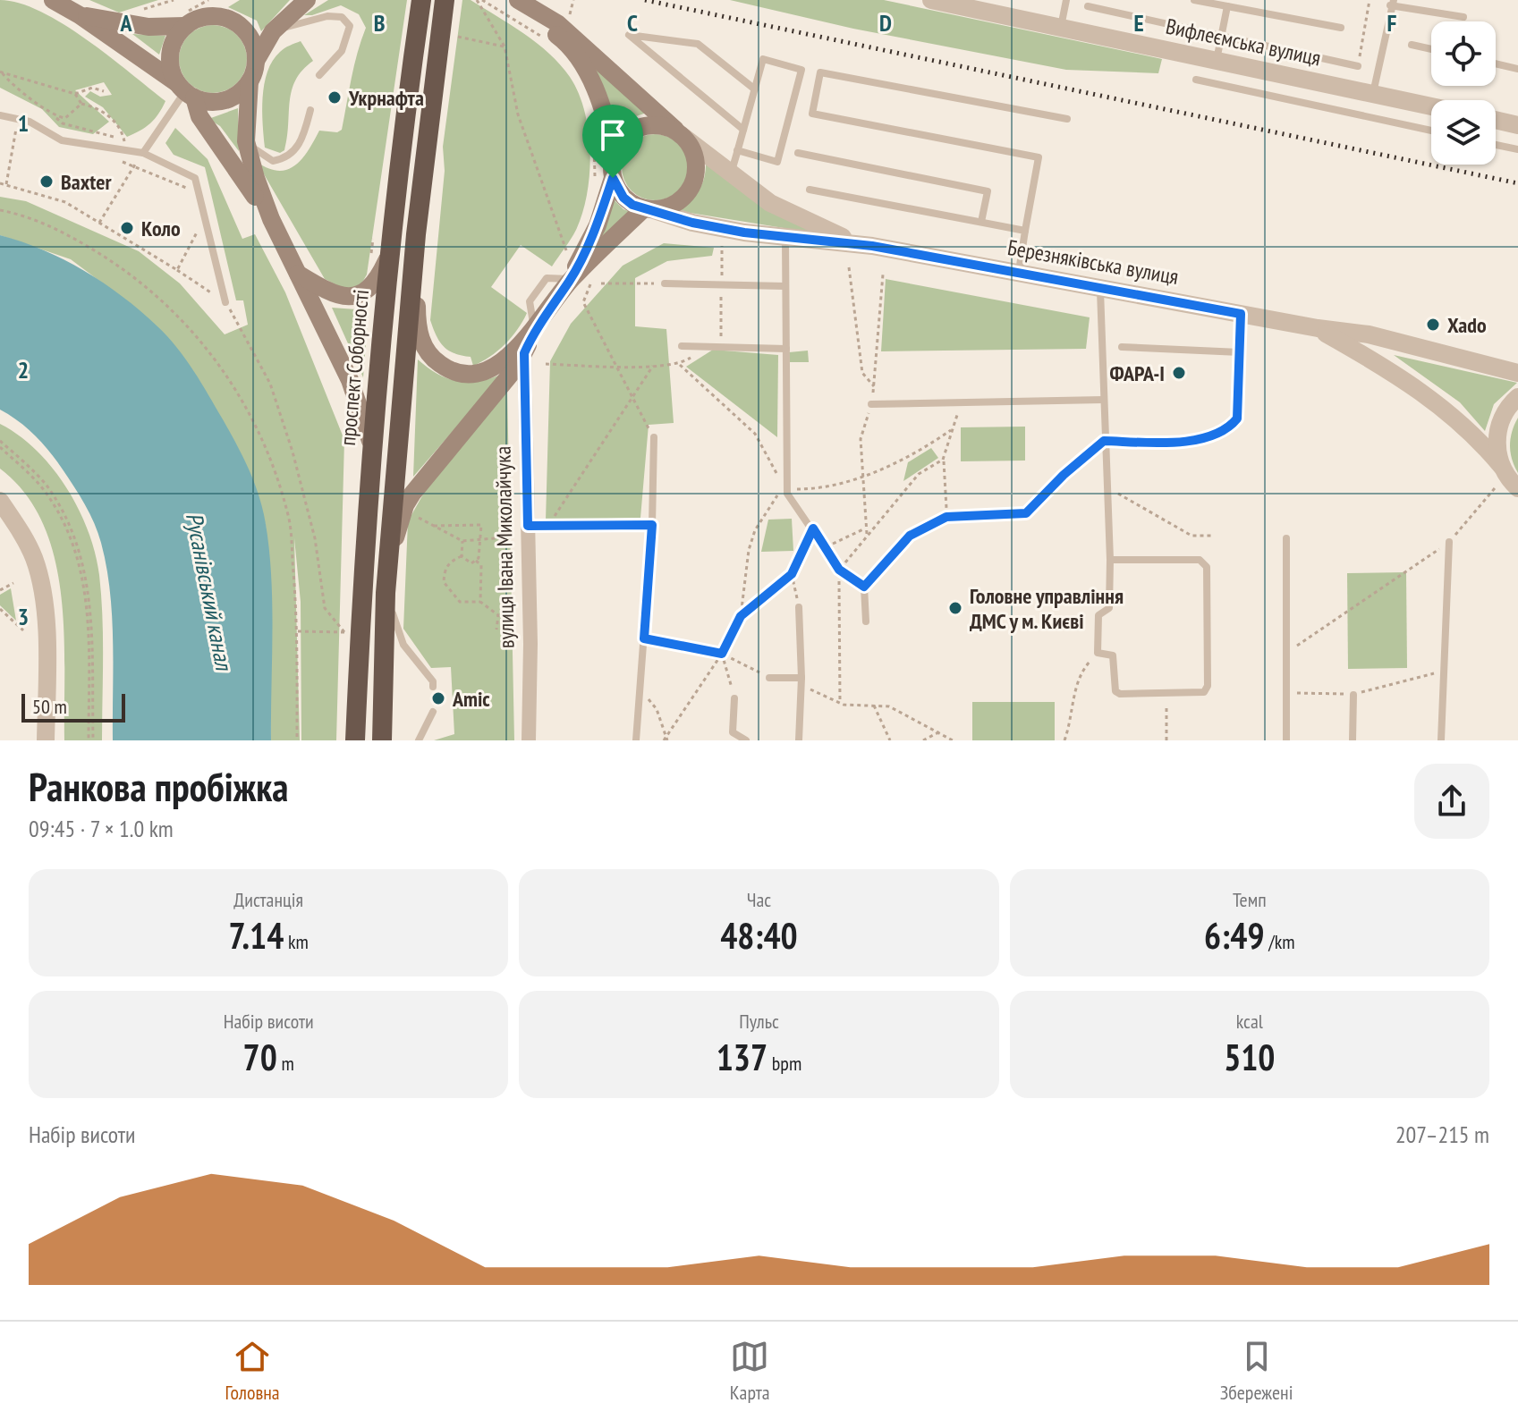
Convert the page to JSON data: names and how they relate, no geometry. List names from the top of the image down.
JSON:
{
  "streets": {
    "highway": ["проспект Соборності"],
    "main road": ["вулиця Івана Миколайчука"],
    "street": ["Вифлеємська вулиця", "Березняківська вулиця"]
  },
  "crossings": [
    ["Березняківська вулиця", "вулиця Івана Миколайчука"]
  ],
  "water": ["Русанівський канал"],
  "places": [
    "Укрнафта",
    "Baxter",
    "Коло",
    "Xado",
    "ФАРА-І",
    "Головне управління ДМС у м. Києві",
    "Amic"
  ],
  "scale_bar": "50 m",
  "page": {
    "scale": "50 m",
    "heading": ["Ранкова пробіжка", "09:45 · 7 × 1.0 km"],
    "stats": [
      ["Дистанція", "7.14 km"],
      ["Час", "48:40"],
      ["Темп", "6:49 /km"],
      ["Набір висоти", "70 m"],
      ["Пульс", "137 bpm"],
      ["kcal", "510"]
    ],
    "chart": ["Набір висоти", "207–215 m"],
    "tabs": ["Головна", "Карта", "Збережені"]
  },
  "grid": {
    "columns": [
      "A",
      "B",
      "C",
      "D",
      "E",
      "F"
    ],
    "rows": ["1", "2", "3"]
  }
}
